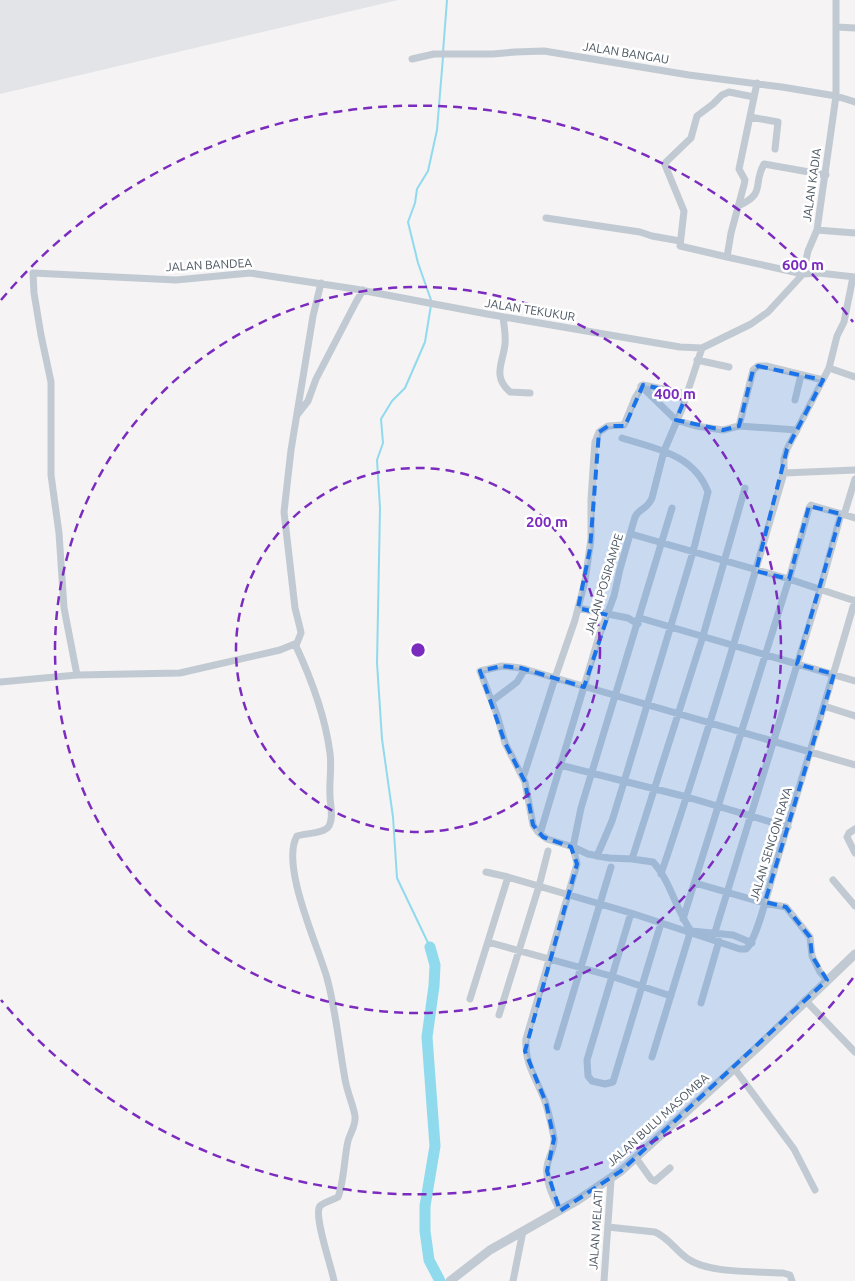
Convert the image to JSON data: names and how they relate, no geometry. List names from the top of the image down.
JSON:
{
  "streets": {
    "street": [
      "JALAN BANGAU",
      "JALAN KADIA",
      "JALAN BANDEA",
      "JALAN TEKUKUR",
      "JALAN POSIRAMPE",
      "JALAN SENGON RAYA",
      "JALAN BULU MASOMBA",
      "JALAN MELATI"
    ]
  },
  "crossings": [
    ["JALAN BANGAU", "JALAN KADIA"],
    ["JALAN BANDEA", "JALAN TEKUKUR"],
    ["JALAN TEKUKUR", "JALAN POSIRAMPE"],
    ["JALAN BULU MASOMBA", "JALAN MELATI"]
  ],
  "rings": ["600 m", "400 m", "200 m"]
}
